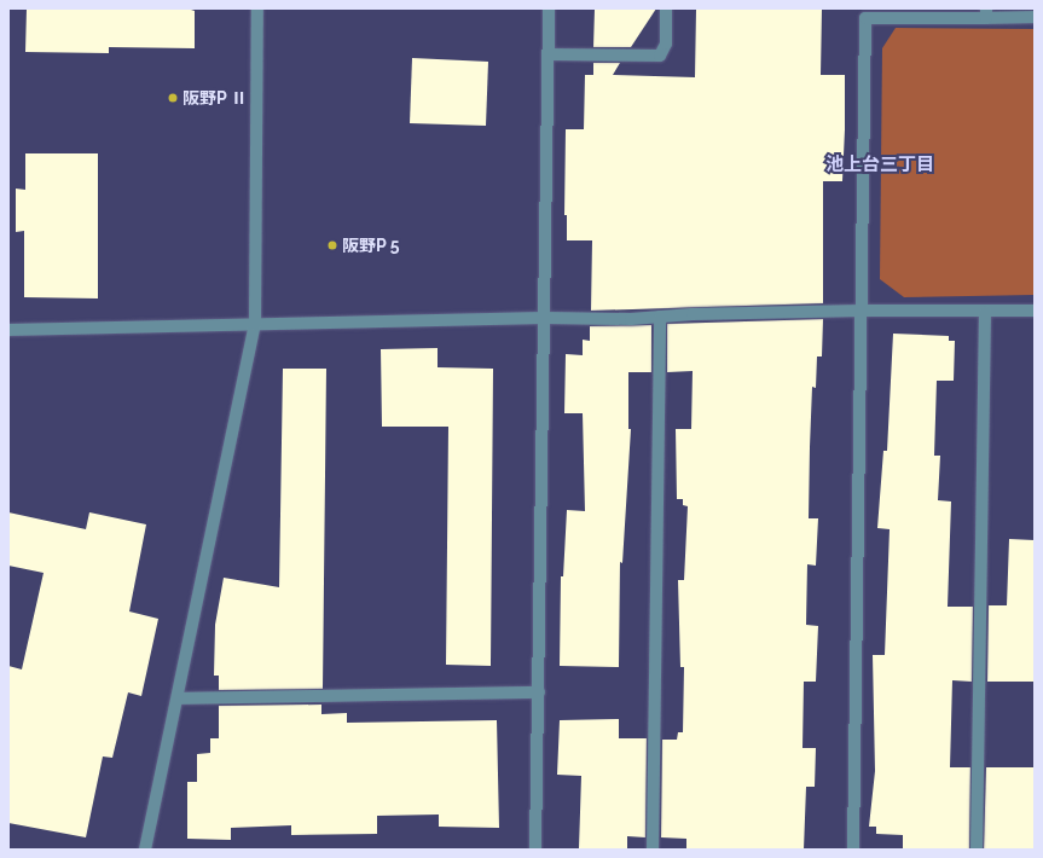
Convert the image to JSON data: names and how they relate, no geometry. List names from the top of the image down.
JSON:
{
  "districts": ["池上台三丁目"],
  "places": ["阪野P Ⅱ", "阪野P 5"]
}
